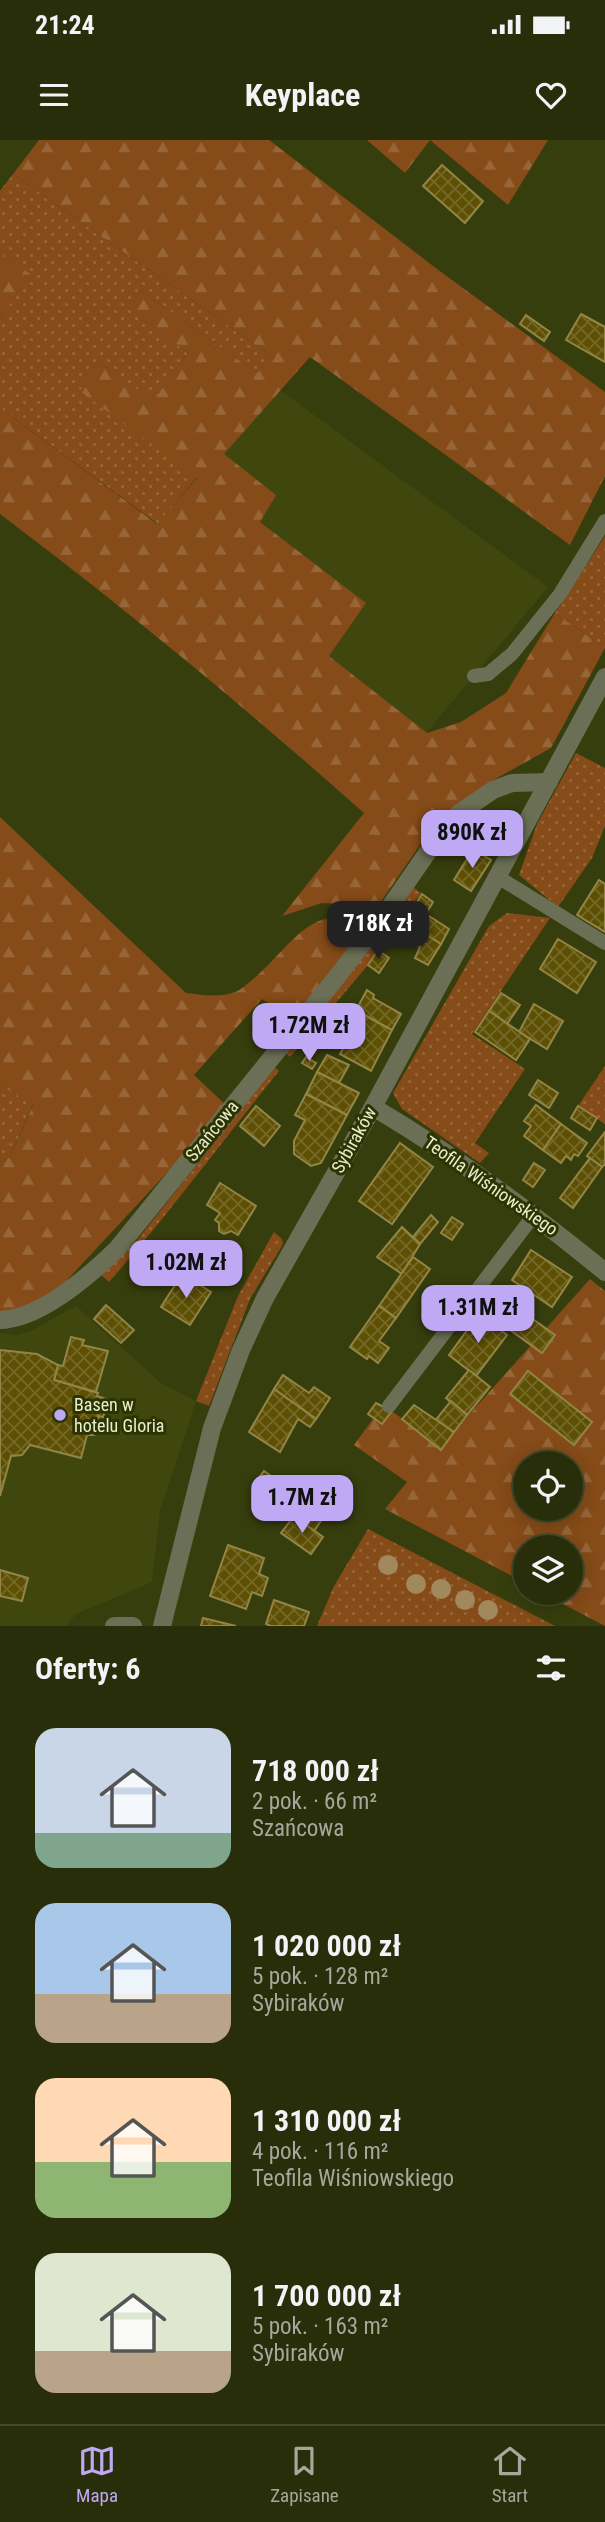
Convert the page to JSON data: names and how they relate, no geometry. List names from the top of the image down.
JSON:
{
  "streets": {
    "street": ["Szańcowa", "Sybiraków", "Teofila Wiśniowskiego"]
  },
  "crossings": [
    ["Szańcowa", "Sybiraków"],
    ["Sybiraków", "Teofila Wiśniowskiego"]
  ],
  "places": ["Basen w hotelu Gloria"],
  "page": {
    "status": "21:24",
    "header": "Keyplace",
    "price": [
      "890K zł",
      "718K zł",
      "1.72M zł",
      "1.02M zł",
      "1.31M zł",
      "1.7M zł"
    ],
    "heading": "Oferty: 6",
    "list": [
      {
        "name": "718 000 zł",
        "note": "2 pok. · 66 m² · Szańcowa"
      },
      {
        "name": "1 020 000 zł",
        "note": "5 pok. · 128 m² · Sybiraków"
      },
      {
        "name": "1 310 000 zł",
        "note": "4 pok. · 116 m² · Teofila Wiśniowskiego"
      },
      {
        "name": "1 700 000 zł",
        "note": "5 pok. · 163 m² · Sybiraków"
      }
    ],
    "tabs": ["Mapa", "Zapisane", "Start"]
  }
}
